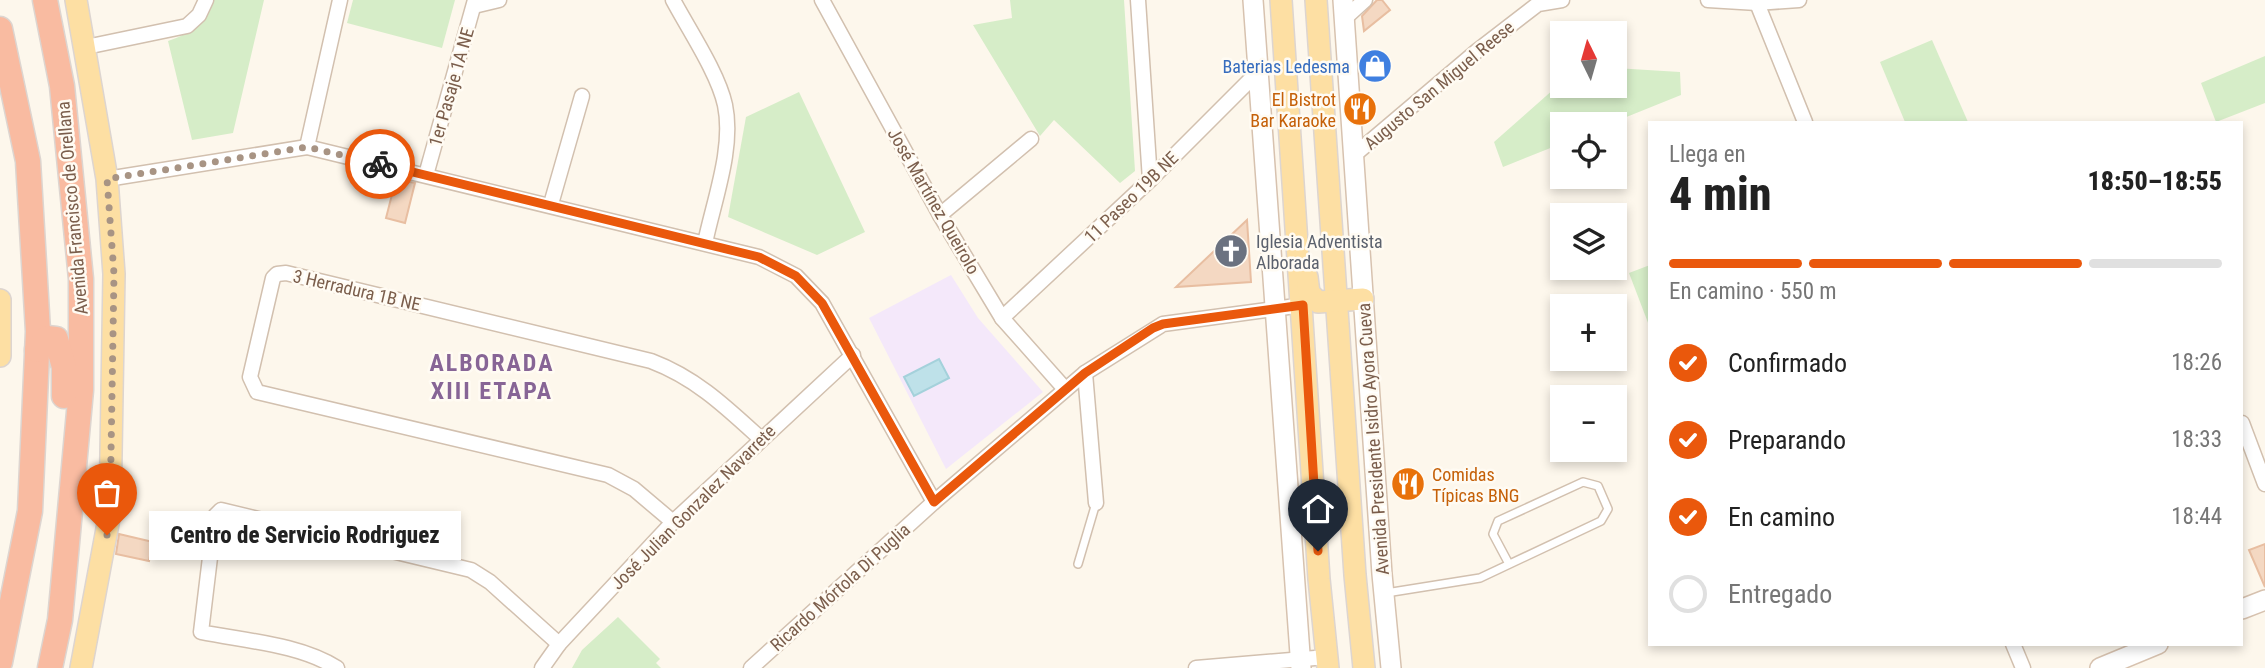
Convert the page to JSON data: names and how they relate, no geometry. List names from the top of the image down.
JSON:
{
  "streets": {
    "highway": ["Avenida Francisco de Orellana"],
    "main road": ["Avenida Presidente Isidro Ayora Cueva"],
    "street": [
      "Augusto San Miguel Reese",
      "1er Pasaje 1A NE",
      "11 Paseo 19B NE",
      "José Martínez Queirolo",
      "3 Herradura 1B NE",
      "José Julian Gonzalez Navarrete",
      "Ricardo Mórtola Di Puglia"
    ]
  },
  "crossings": [
    ["Augusto San Miguel Reese", "Avenida Presidente Isidro Ayora Cueva"],
    ["11 Paseo 19B NE", "José Martínez Queirolo"],
    ["José Martínez Queirolo", "Ricardo Mórtola Di Puglia"],
    ["3 Herradura 1B NE", "José Julian Gonzalez Navarrete"]
  ],
  "districts": ["ALBORADA XIII ETAPA"],
  "places": {
    "shop": ["Baterias Ledesma"],
    "restaurant": ["El Bistrot Bar Karaoke", "Comidas Típicas BNG"],
    "church": ["Iglesia Adventista Alborada"],
    "other": ["Centro de Servicio Rodriguez"]
  },
  "north": "top",
  "page": {
    "map_buttons": ["+", "−"],
    "heading": ["4 min", "Llega en", "18:50–18:55"],
    "bar": "En camino · 550 m",
    "list": [
      ["Confirmado", "18:26"],
      ["Preparando", "18:33"],
      ["En camino", "18:44"],
      "Entregado"
    ],
    "bubble": "Centro de Servicio Rodriguez"
  }
}
